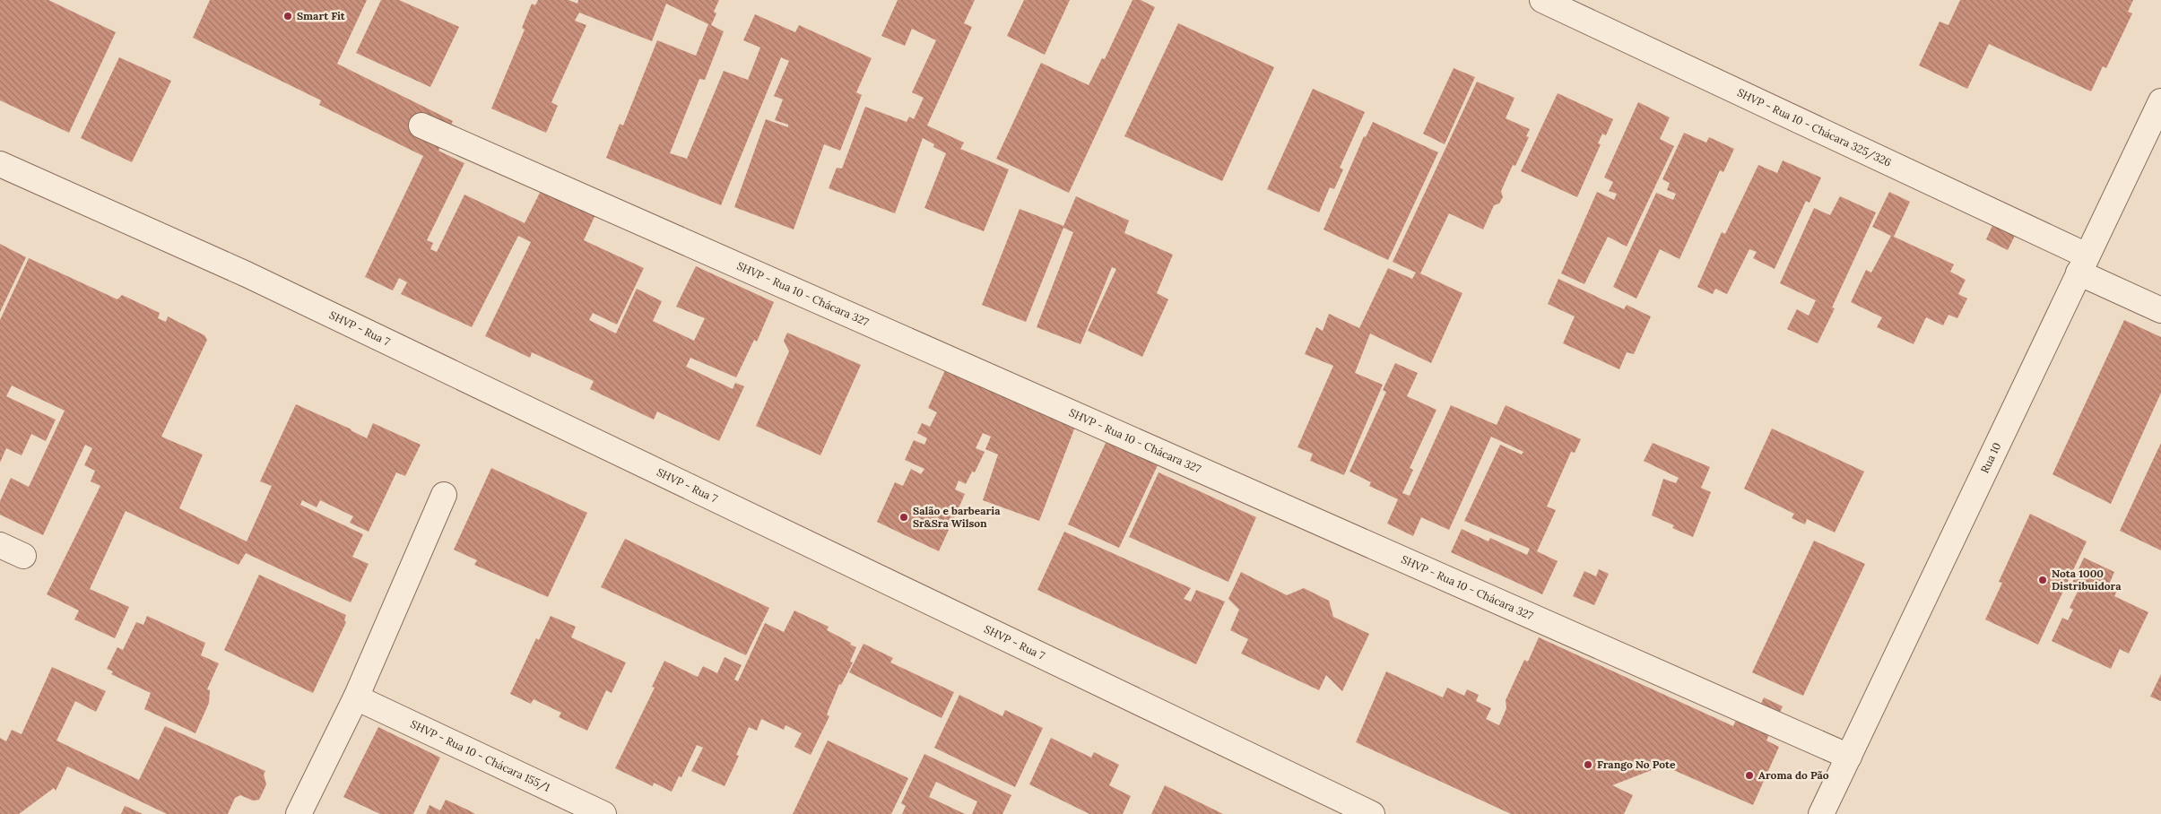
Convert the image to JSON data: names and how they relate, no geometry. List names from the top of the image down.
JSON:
{
  "streets": {
    "street": [
      "SHVP - Rua 10 - Chácara 325/326",
      "SHVP - Rua 10 - Chácara 327",
      "SHVP - Rua 7",
      "Rua 10",
      "SHVP - Rua 10 - Chácara 155/1"
    ]
  },
  "crossings": [
    ["SHVP - Rua 10 - Chácara 325/326", "Rua 10"],
    ["SHVP - Rua 10 - Chácara 327", "Rua 10"]
  ],
  "places": [
    "Smart Fit",
    "Salão e barbearia Sr&Sra Wilson",
    "Nota 1000 Distribuidora",
    "Frango No Pote",
    "Aroma do Pão"
  ]
}
